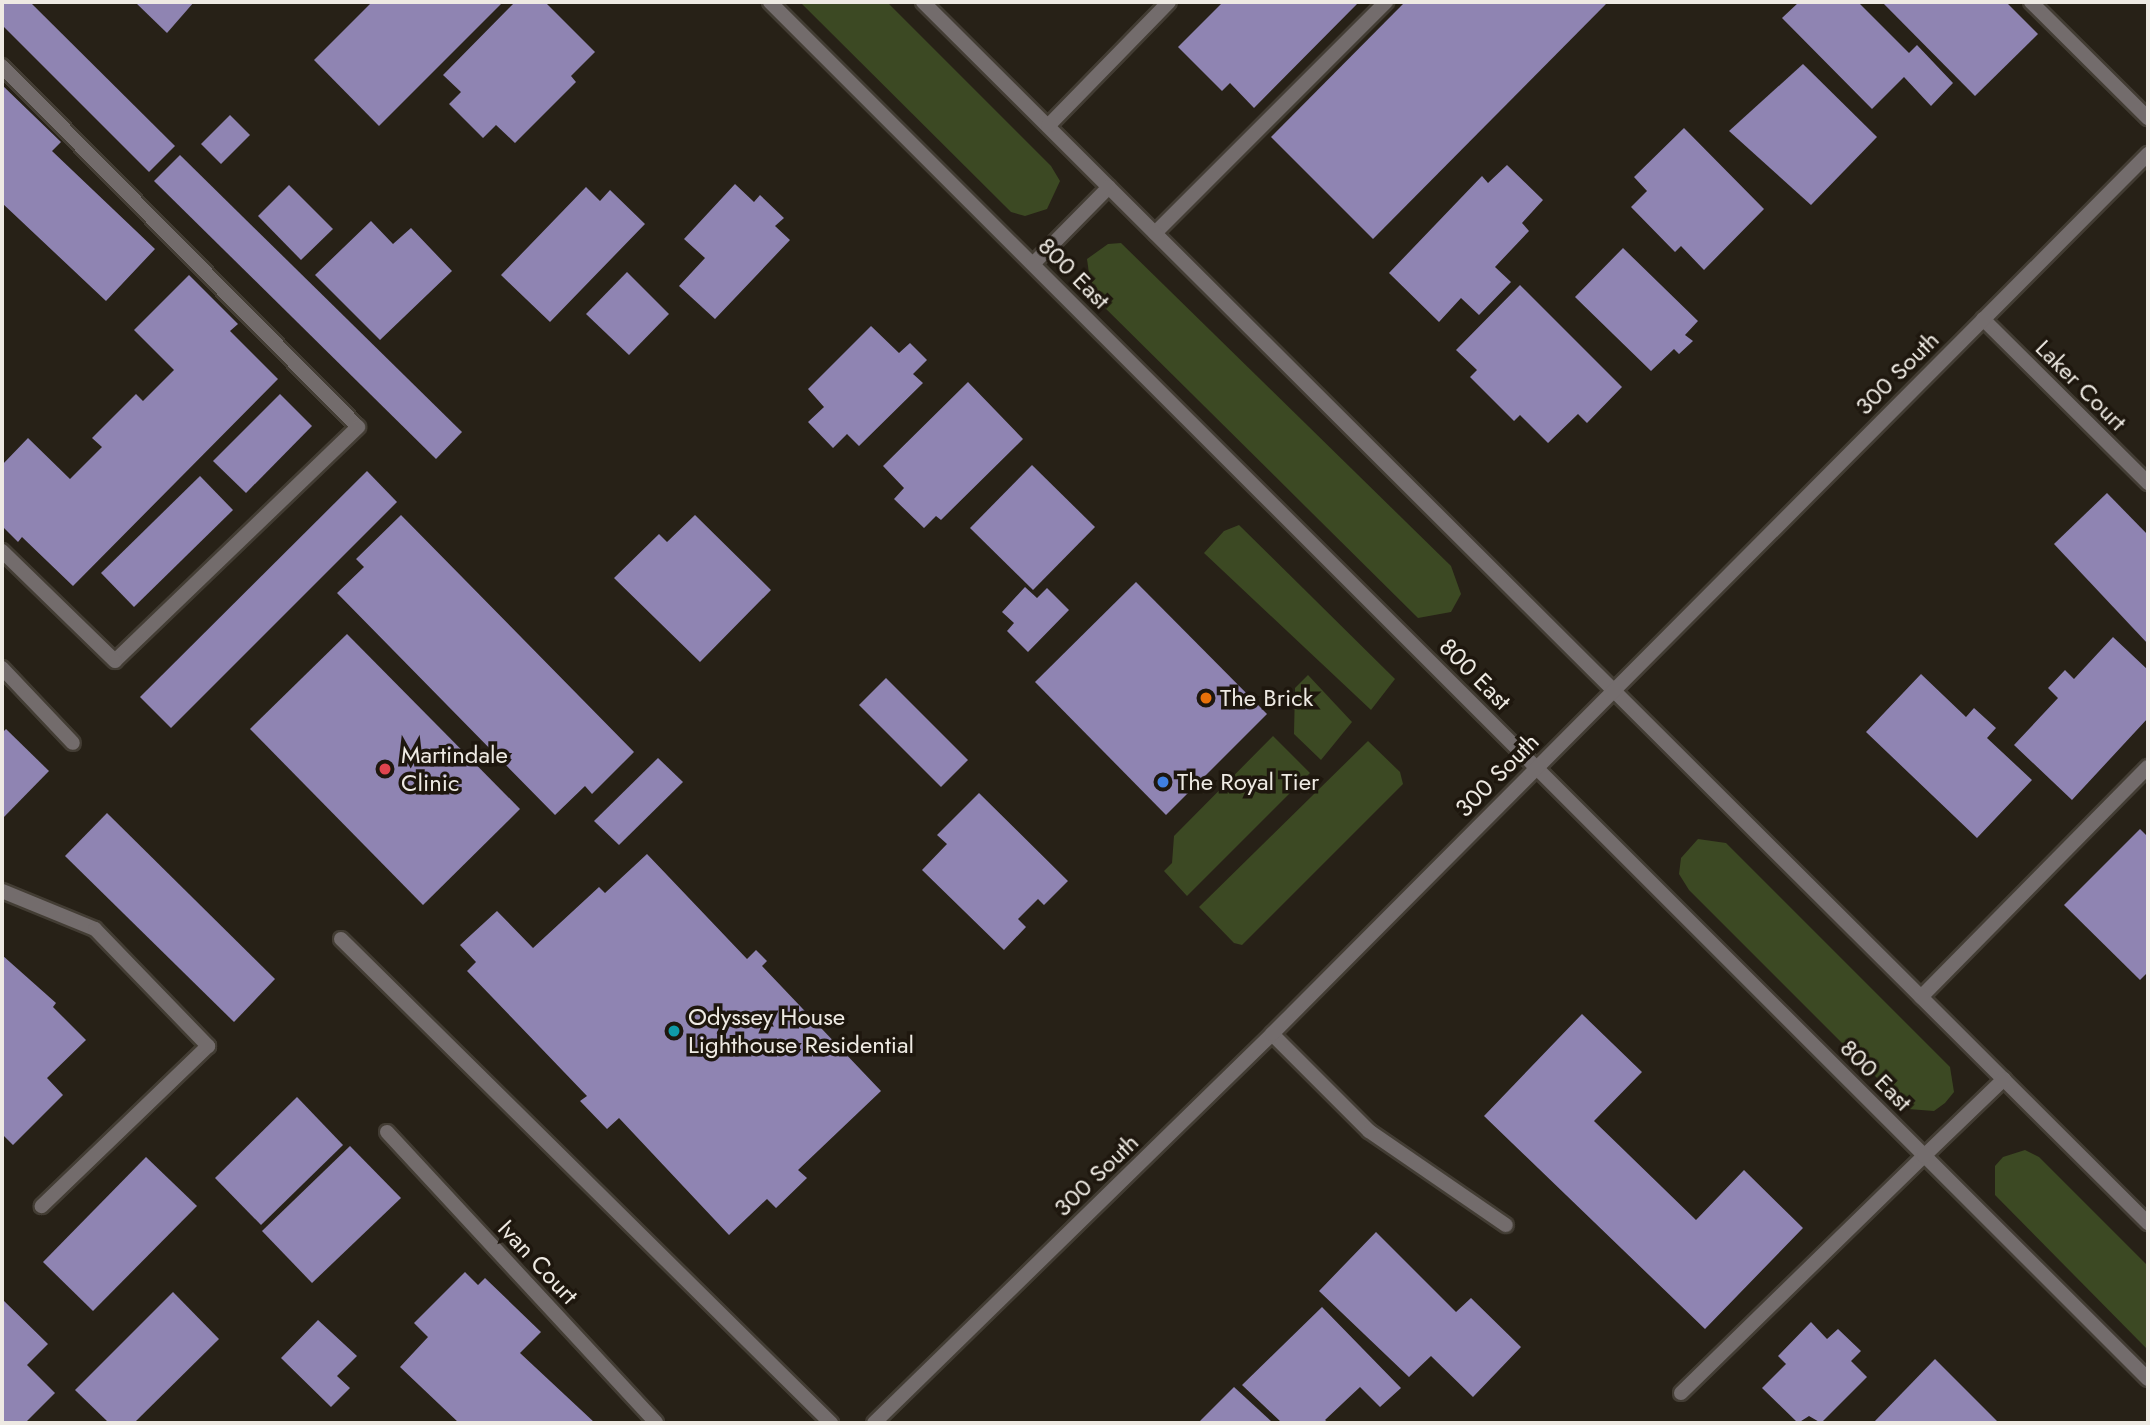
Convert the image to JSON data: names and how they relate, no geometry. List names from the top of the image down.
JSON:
{
  "streets": {
    "street": [
      "800 East",
      "300 South",
      "Laker Court",
      "Ivan Court"
    ]
  },
  "crossings": [
    ["800 East", "300 South"],
    ["300 South", "Laker Court"]
  ],
  "places": [
    "The Brick",
    "Martindale Clinic",
    "The Royal Tier",
    "Odyssey House Lighthouse Residential"
  ]
}
